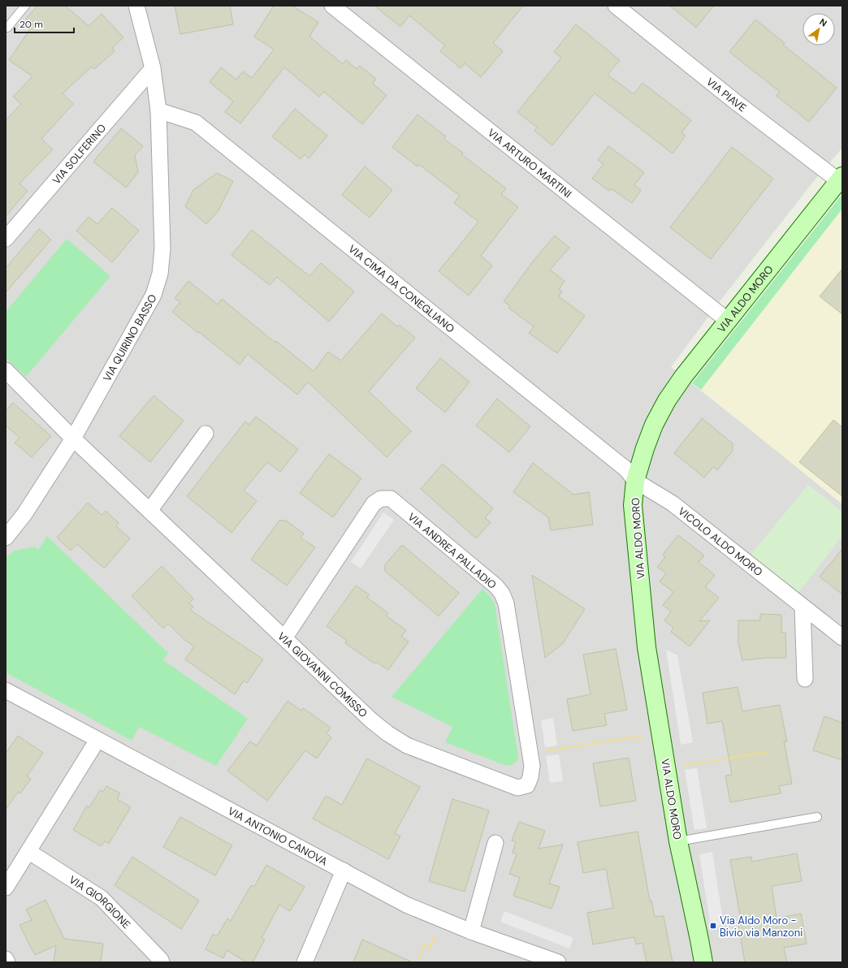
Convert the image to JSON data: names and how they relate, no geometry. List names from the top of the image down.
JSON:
{
  "streets": {
    "street": [
      "VIA PIAVE",
      "VIA SOLFERINO",
      "VIA ARTURO MARTINI",
      "VIA CIMA DA CONEGLIANO",
      "VIA ALDO MORO",
      "VIA QUIRINO BASSO",
      "VICOLO ALDO MORO",
      "VIA ANDREA PALLADIO",
      "VIA GIOVANNI COMISSO",
      "VIA ANTONIO CANOVA",
      "VIA GIORGIONE"
    ]
  },
  "crossings": [
    ["VIA PIAVE", "VIA ALDO MORO"],
    ["VIA SOLFERINO", "VIA QUIRINO BASSO"],
    ["VIA ARTURO MARTINI", "VIA ALDO MORO"],
    ["VIA CIMA DA CONEGLIANO", "VIA ALDO MORO"],
    ["VIA CIMA DA CONEGLIANO", "VIA QUIRINO BASSO"],
    ["VIA CIMA DA CONEGLIANO", "VICOLO ALDO MORO"],
    ["VIA ALDO MORO", "VICOLO ALDO MORO"],
    ["VIA QUIRINO BASSO", "VIA GIOVANNI COMISSO"],
    ["VIA ANDREA PALLADIO", "VIA GIOVANNI COMISSO"]
  ],
  "places": {
    "transit": ["Via Aldo Moro - Bivio via Manzoni"]
  },
  "scale_bar": "20 m",
  "north": "top right"
}
